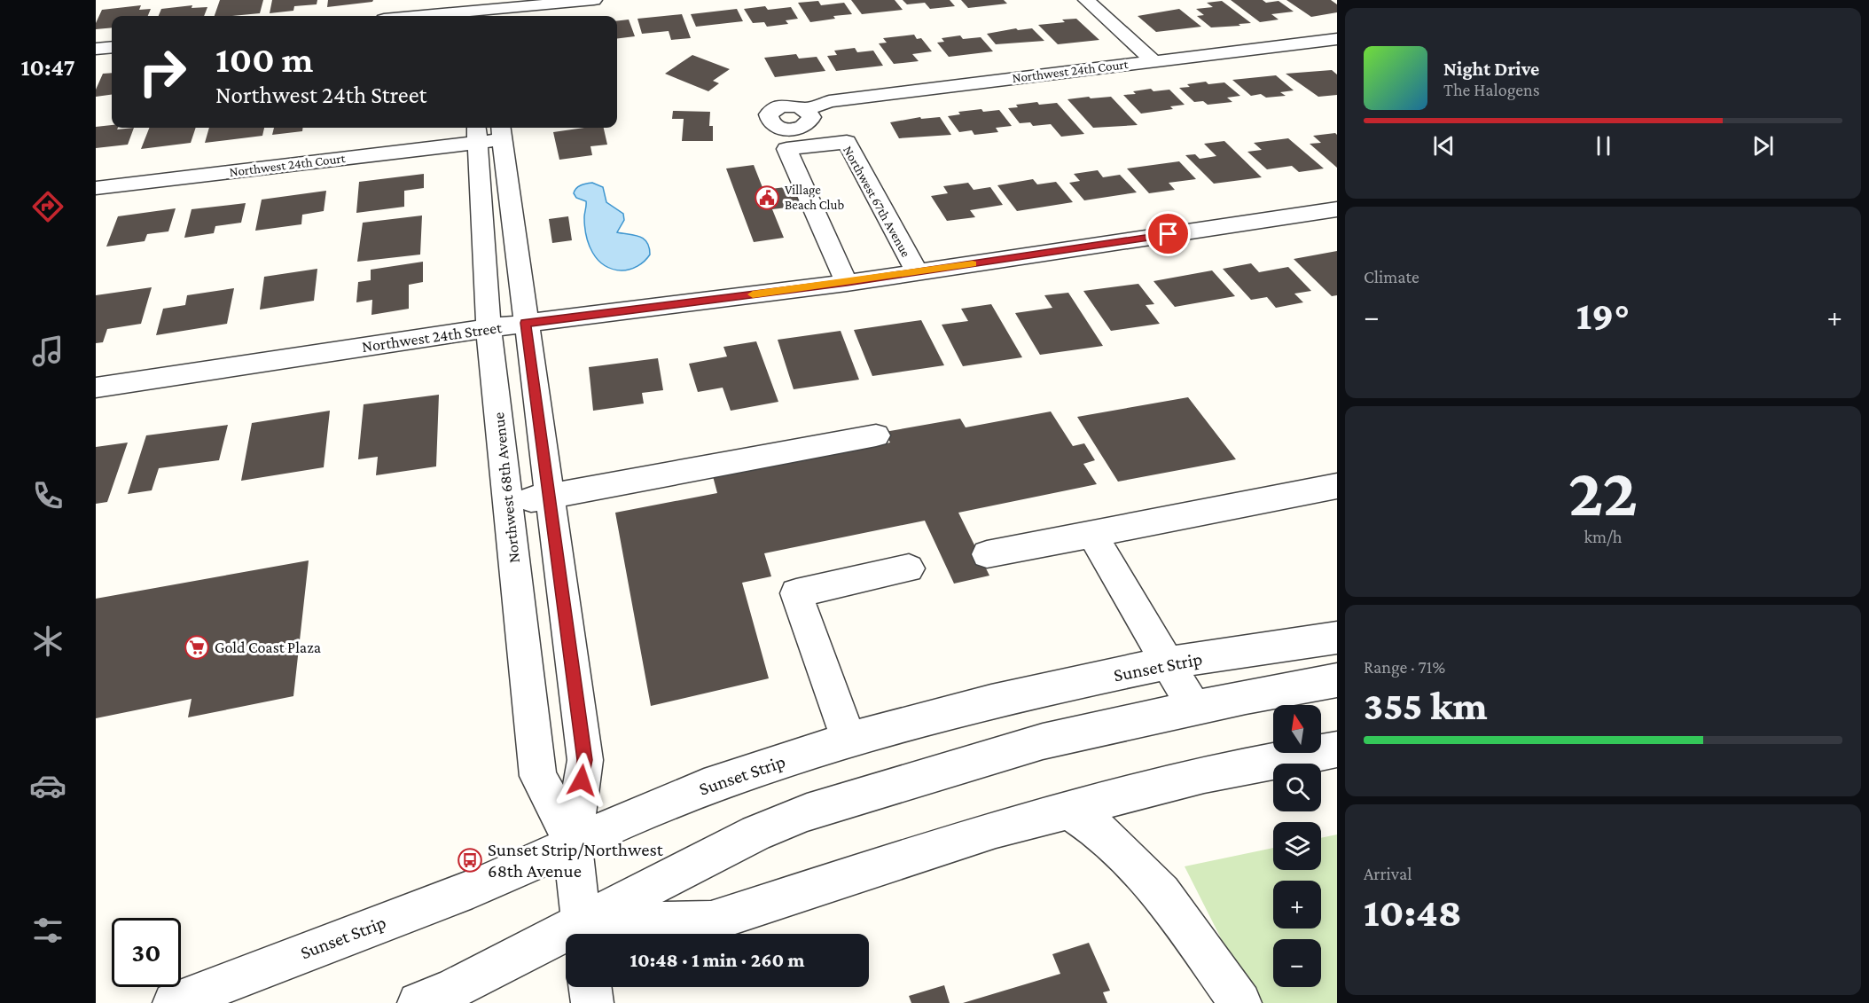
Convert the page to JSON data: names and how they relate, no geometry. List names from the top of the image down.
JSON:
{
  "streets": {
    "street": [
      "Northwest 24th Court",
      "Northwest 67th Avenue",
      "Northwest 24th Street",
      "Northwest 68th Avenue",
      "Sunset Strip"
    ]
  },
  "crossings": [
    ["Northwest 24th Court", "Northwest 68th Avenue"],
    ["Northwest 67th Avenue", "Northwest 24th Street"],
    ["Northwest 24th Street", "Northwest 68th Avenue"],
    ["Northwest 68th Avenue", "Sunset Strip"]
  ],
  "places": {
    "public building": ["Village Beach Club"],
    "supermarket": ["Gold Coast Plaza"],
    "bus stop": ["Sunset Strip/Northwest 68th Avenue"]
  },
  "north": "top",
  "page": {
    "tabs": "10:47",
    "turn": ["100 m", "Northwest 24th Street"],
    "song": ["Night Drive", "The Halogens"],
    "tile": [
      "Climate",
      ["22", "km/h"],
      ["Range · 71%", "355 km"],
      ["Arrival", "10:48"]
    ],
    "heat": ["−", "19°", "+"],
    "map_buttons": ["+", "−"],
    "limit": "30",
    "trip": "10:48 · 1 min · 260 m"
  }
}
